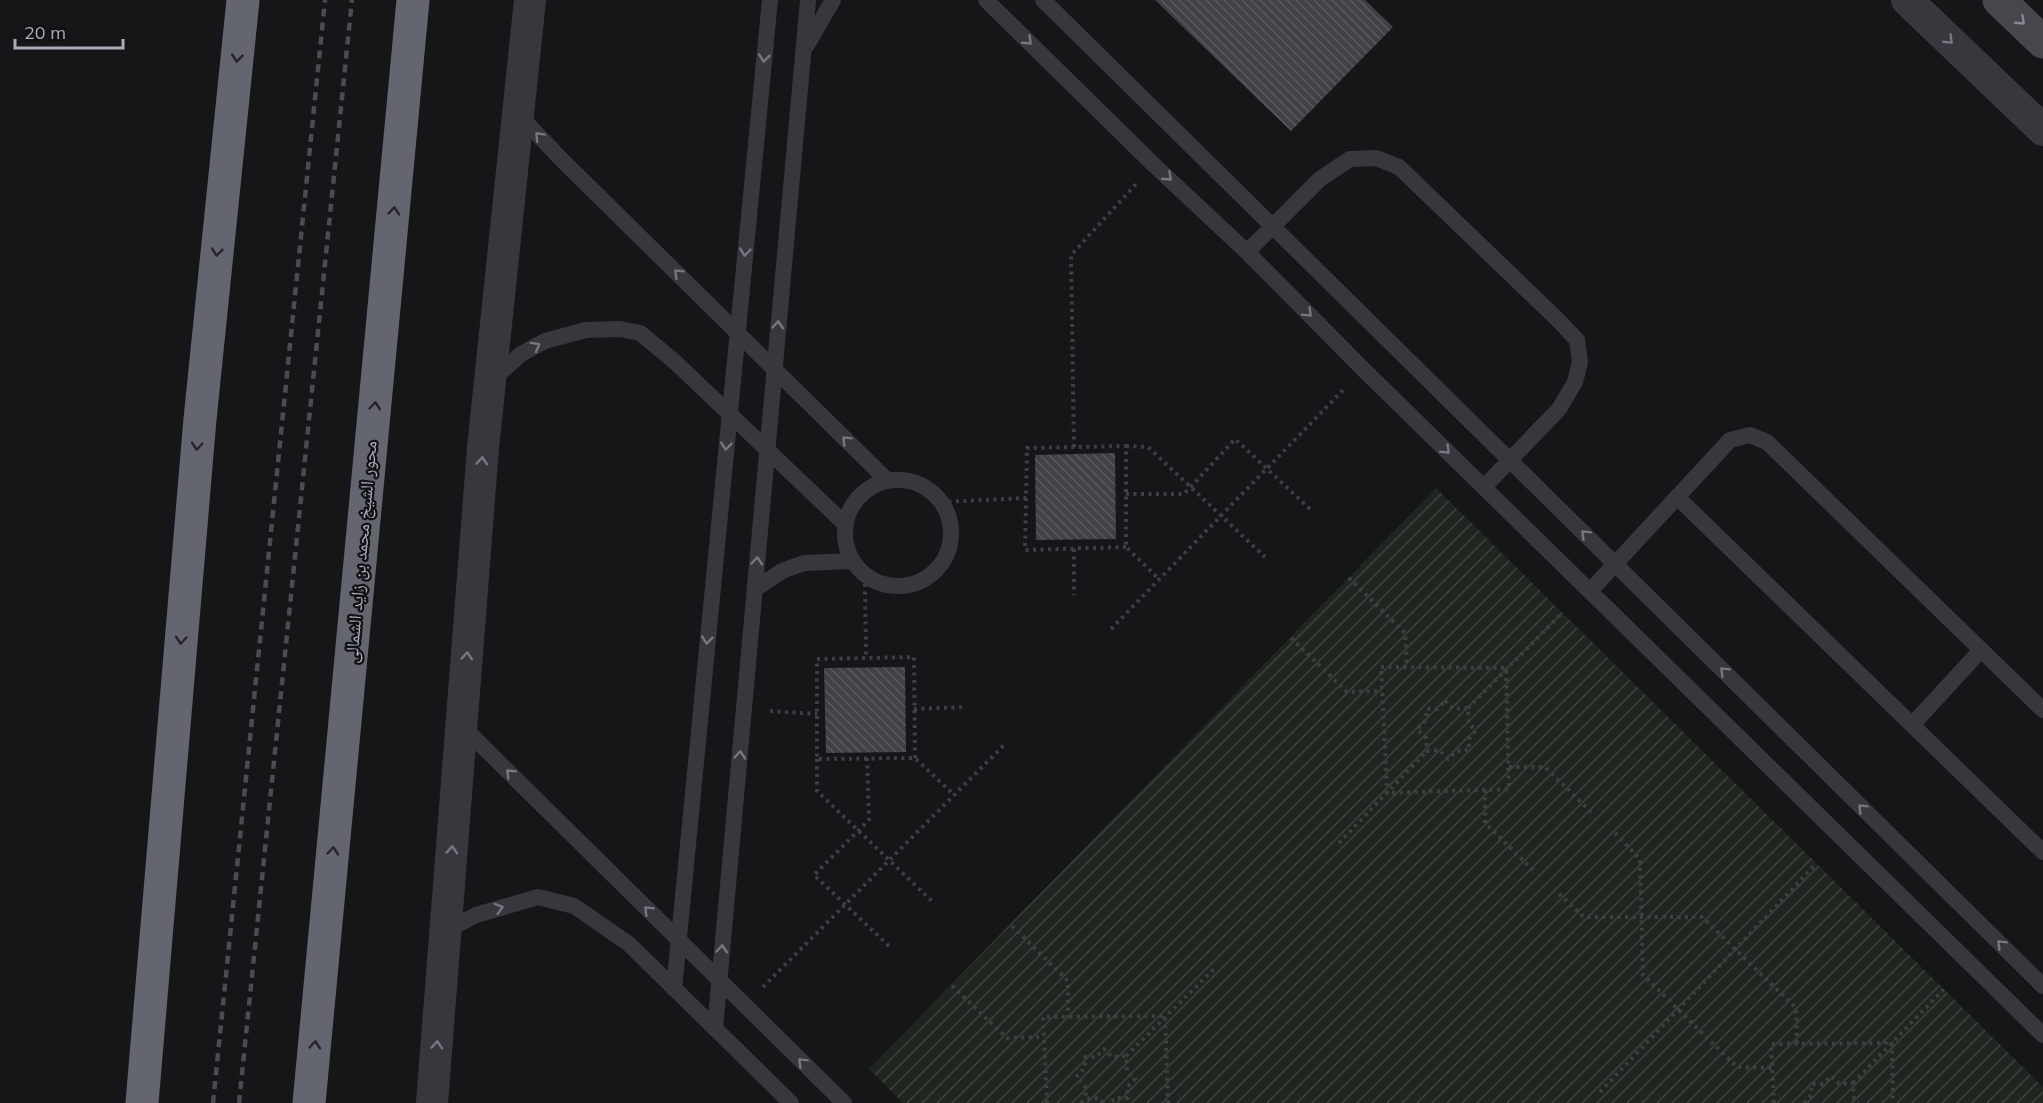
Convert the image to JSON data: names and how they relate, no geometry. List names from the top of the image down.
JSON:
{
  "streets": {
    "highway": ["محور الشيخ محمد بن زايد الشمالى"]
  },
  "scale_bar": "20 m"
}
